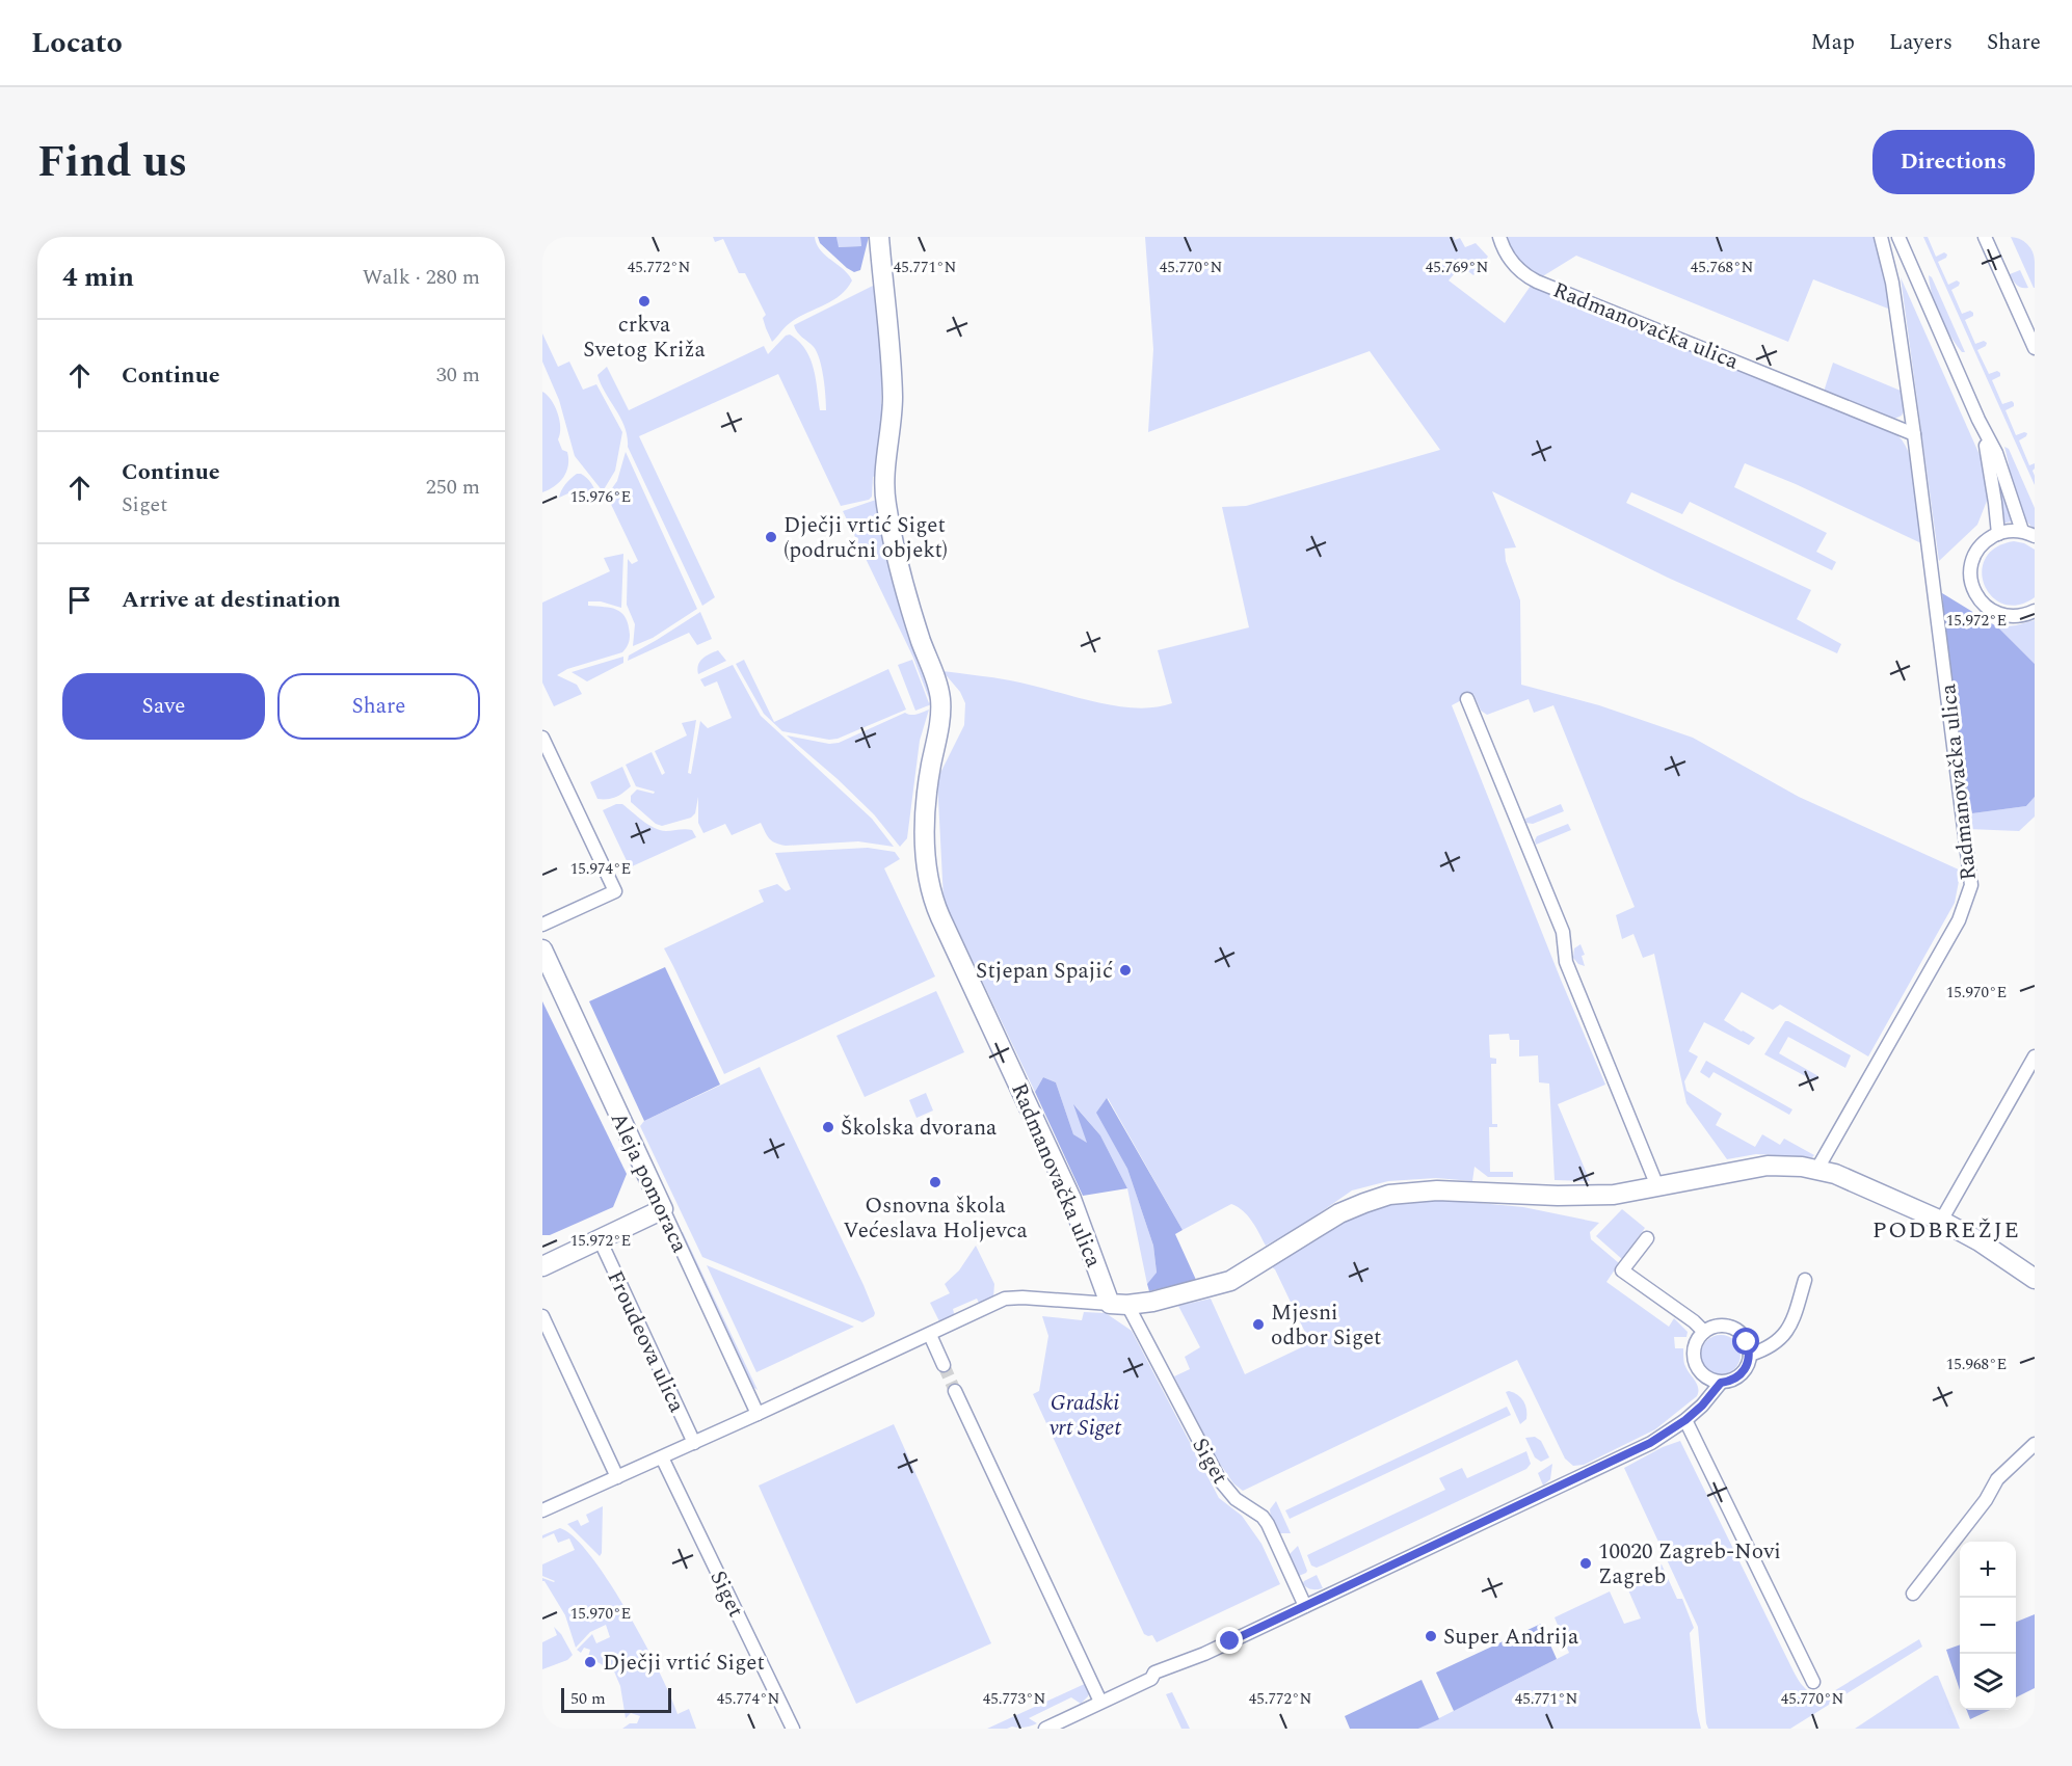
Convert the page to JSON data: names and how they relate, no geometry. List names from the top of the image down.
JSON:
{
  "streets": {
    "street": [
      "Radmanovačka ulica",
      "Aleja pomoraca",
      "Froudeova ulica",
      "Siget"
    ]
  },
  "crossings": [
    ["Radmanovačka ulica", "Siget"]
  ],
  "districts": ["PODBREŽJE"],
  "parks": ["Gradski vrt Siget"],
  "places": [
    "crkva Svetog Križa",
    "Dječji vrtić Siget (područni objekt)",
    "Stjepan Spajić",
    "Školska dvorana",
    "Osnovna škola Većeslava Holjevca",
    "Mjesni odbor Siget",
    "10020 Zagreb-Novi Zagreb",
    "Super Andrija",
    "Dječji vrtić Siget"
  ],
  "scale_bar": "50 m",
  "page": {
    "header": "Locato",
    "nav": ["Map", "Layers", "Share"],
    "title": "Find us",
    "buttons": [
      "Directions",
      ["Save", "Share"]
    ],
    "heading": ["4 min", "Walk · 280 m"],
    "list": [
      ["Continue", "30 m"],
      ["Continue", "Siget", "250 m"],
      "Arrive at destination"
    ],
    "map_buttons": ["+", "−"],
    "scale": "50 m"
  },
  "coordinates": [
    "45.772°N",
    "45.771°N",
    "45.770°N",
    "45.769°N",
    "45.768°N",
    "15.976°E",
    "15.972°E",
    "15.974°E",
    "15.970°E",
    "15.968°E",
    "45.774°N",
    "45.773°N"
  ]
}
